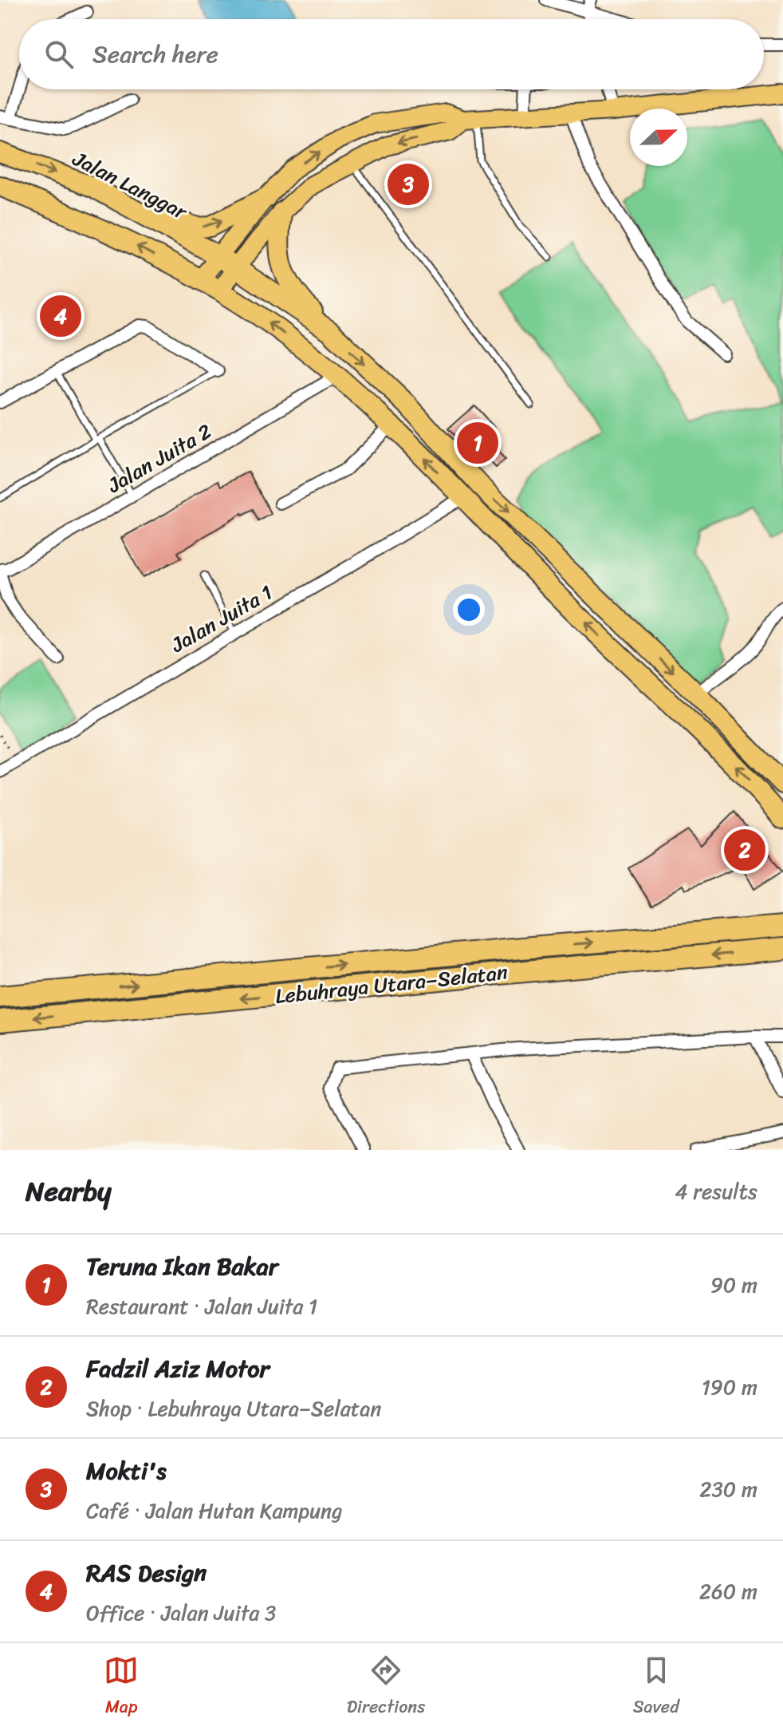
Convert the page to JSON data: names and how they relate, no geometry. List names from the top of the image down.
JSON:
{
  "streets": {
    "highway": ["Jalan Langgar", "Lebuhraya Utara–Selatan"],
    "street": ["Jalan Juita 2", "Jalan Juita 1"]
  },
  "north": "right",
  "page": {
    "search": "Search here",
    "pins": [
      "3",
      "4",
      "1",
      "2"
    ],
    "heading": ["Nearby", "4 results"],
    "list": [
      {
        "mark": "1",
        "name": "Teruna Ikan Bakar",
        "note": "Restaurant · Jalan Juita 1",
        "value": "90 m"
      },
      {
        "mark": "2",
        "name": "Fadzil Aziz Motor",
        "note": "Shop · Lebuhraya Utara–Selatan",
        "value": "190 m"
      },
      {
        "mark": "3",
        "name": "Mokti's",
        "note": "Café · Jalan Hutan Kampung",
        "value": "230 m"
      },
      {
        "mark": "4",
        "name": "RAS Design",
        "note": "Office · Jalan Juita 3",
        "value": "260 m"
      }
    ],
    "nav": ["Map", "Directions", "Saved"]
  }
}
